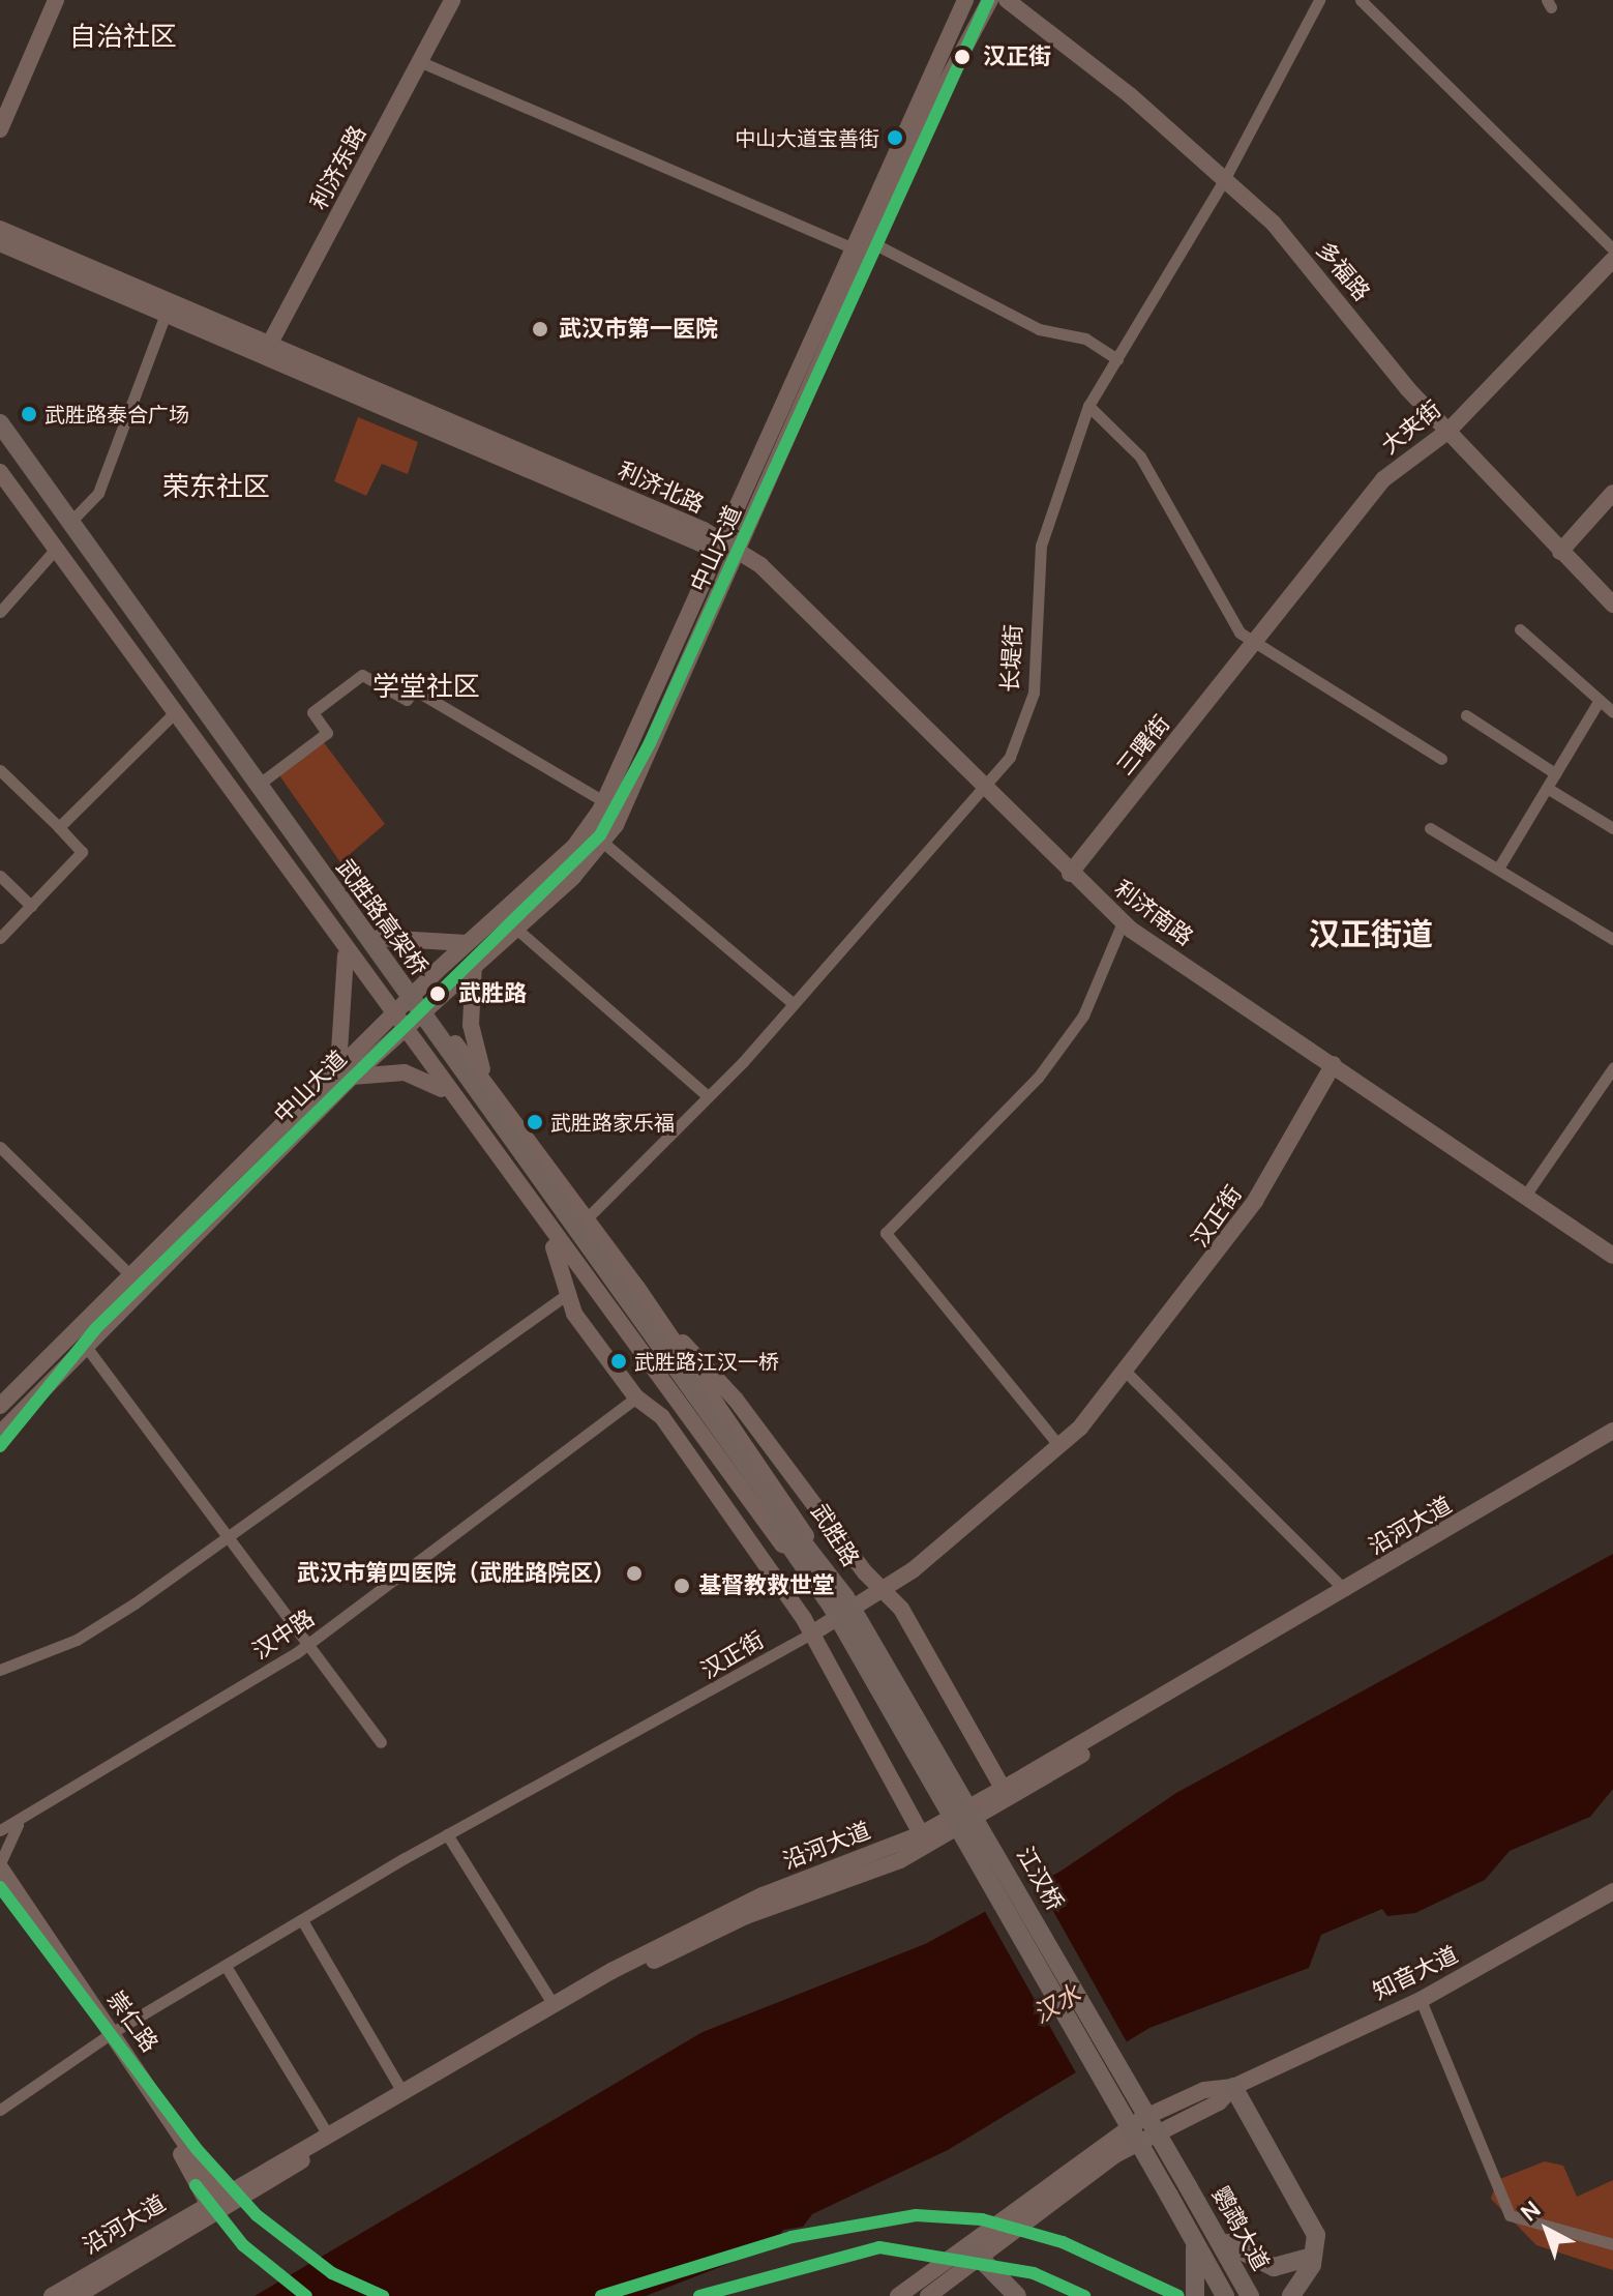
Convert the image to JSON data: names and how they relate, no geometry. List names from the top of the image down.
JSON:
{
  "streets": {
    "main road": [
      "利济东路",
      "多福路",
      "大夹街",
      "利济北路",
      "中山大道",
      "三曙街",
      "利济南路",
      "武胜路高架桥",
      "汉正街",
      "沿河大道",
      "武胜路",
      "江汉桥",
      "知音大道",
      "崇仁路",
      "鹦鹉大道"
    ],
    "street": ["长堤街", "汉中路"]
  },
  "crossings": [
    ["利济东路", "利济北路"],
    ["多福路", "大夹街"],
    ["多福路", "长堤街"],
    ["大夹街", "三曙街"],
    ["利济北路", "中山大道"],
    ["利济北路", "利济南路"],
    ["中山大道", "利济南路"],
    ["中山大道", "武胜路"],
    ["长堤街", "利济南路"],
    ["长堤街", "武胜路"],
    ["三曙街", "利济南路"],
    ["利济南路", "汉正街"],
    ["汉正街", "崇仁路"],
    ["沿河大道", "崇仁路"],
    ["武胜路", "江汉桥"],
    ["江汉桥", "鹦鹉大道"]
  ],
  "districts": [
    "自治社区",
    "荣东社区",
    "学堂社区",
    "汉正街道"
  ],
  "water": ["汉水"],
  "places": [
    "汉正街",
    "中山大道宝善街",
    "武汉市第一医院",
    "武胜路泰合广场",
    "武胜路",
    "武胜路家乐福",
    "武胜路江汉一桥",
    "武汉市第四医院（武胜路院区）",
    "基督教救世堂"
  ],
  "north": "top left"
}
